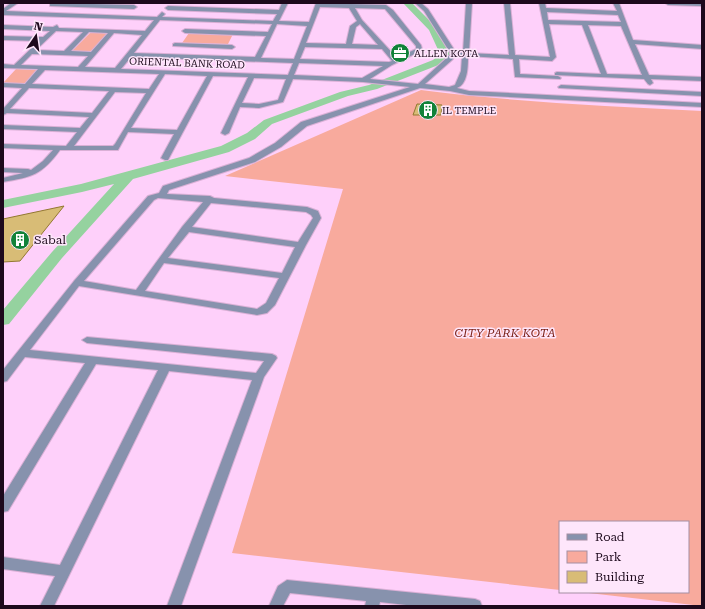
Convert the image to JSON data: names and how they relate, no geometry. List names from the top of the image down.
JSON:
{
  "streets": {
    "street": ["ORIENTAL BANK ROAD"]
  },
  "parks": ["CITY PARK KOTA"],
  "places": {
    "office": ["ALLEN KOTA"],
    "building": ["IL TEMPLE", "Sabal"]
  },
  "legend": ["Road", "Park", "Building"],
  "north": "top"
}
